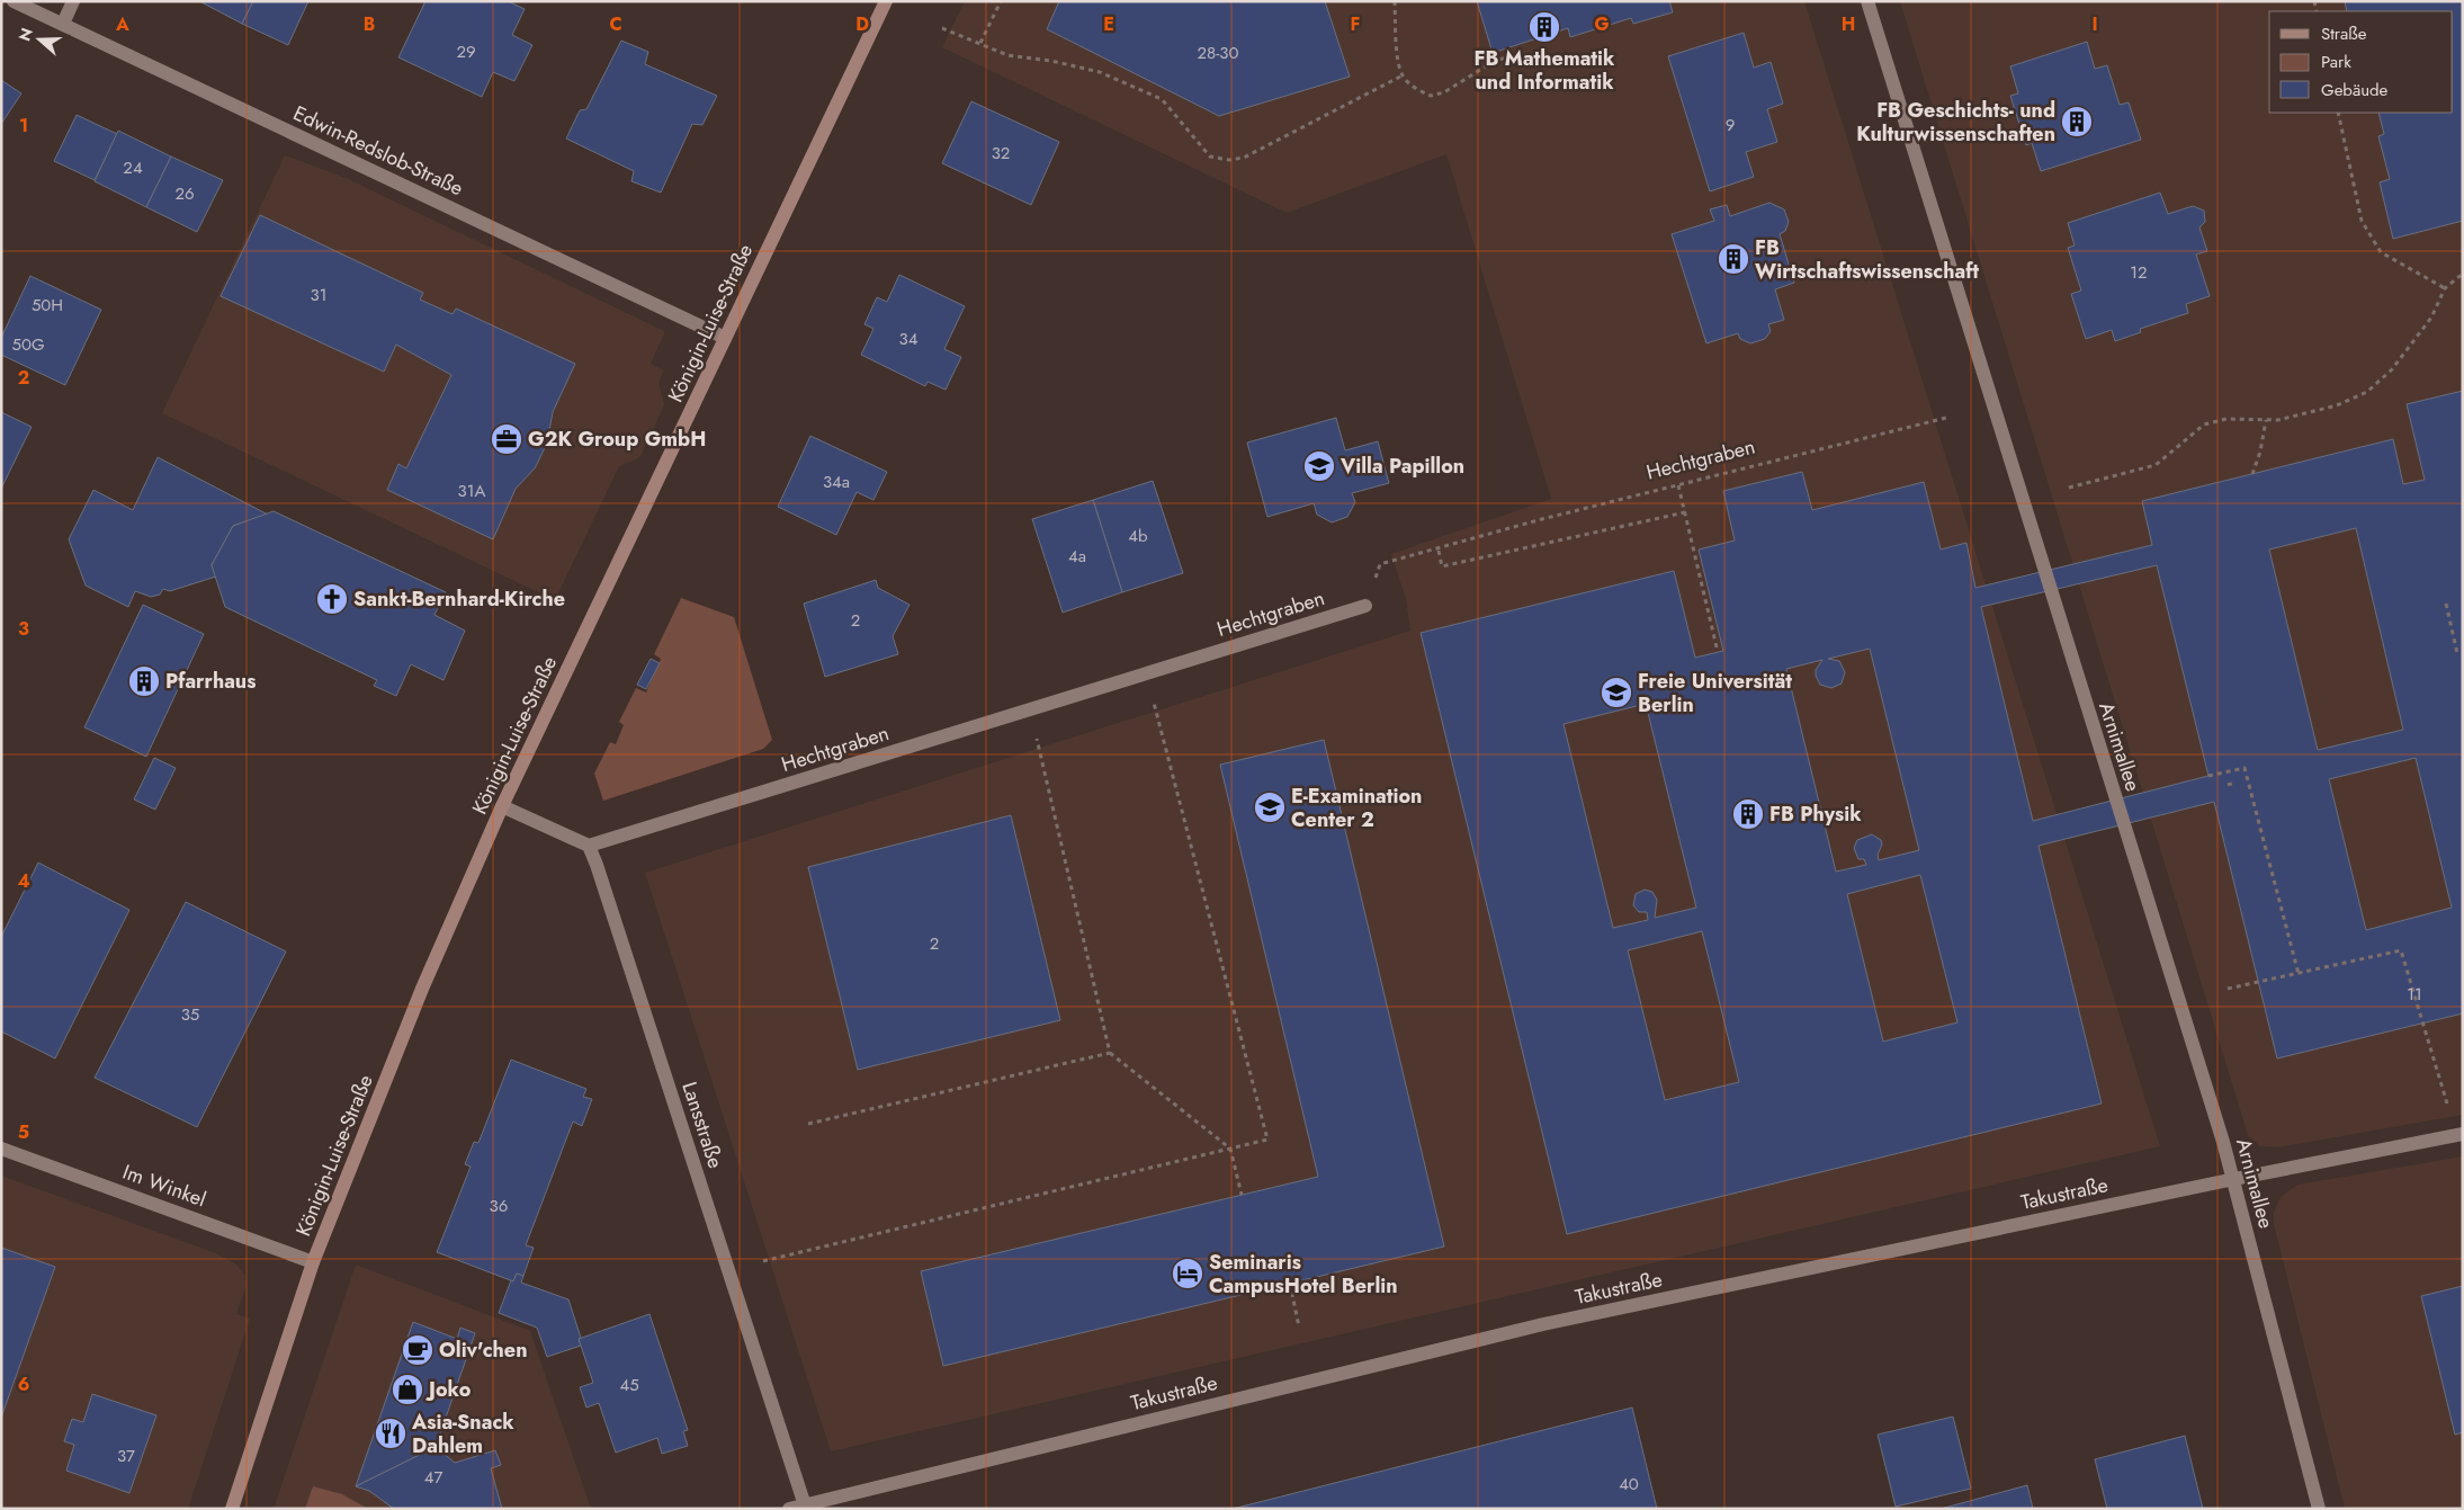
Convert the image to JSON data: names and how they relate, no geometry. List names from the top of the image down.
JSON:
{
  "streets": {
    "main road": ["Königin-Luise-Straße"],
    "street": [
      "Edwin-Redslob-Straße",
      "Hechtgraben",
      "Arnimallee",
      "Lansstraße",
      "Im Winkel",
      "Takustraße"
    ]
  },
  "crossings": [
    ["Edwin-Redslob-Straße", "Königin-Luise-Straße"],
    ["Königin-Luise-Straße", "Im Winkel"],
    ["Hechtgraben", "Lansstraße"],
    ["Arnimallee", "Takustraße"],
    ["Lansstraße", "Takustraße"]
  ],
  "places": {
    "building": [
      "FB Mathematik und Informatik",
      "FB Geschichts- und Kulturwissenschaften",
      "FB Wirtschaftswissenschaft",
      "Pfarrhaus",
      "FB Physik"
    ],
    "office": ["G2K Group GmbH"],
    "school or university": ["Villa Papillon", "Freie Universität Berlin", "E-Examination Center 2"],
    "church": ["Sankt-Bernhard-Kirche"],
    "hotel": ["Seminaris CampusHotel Berlin"],
    "cafe": ["Oliv'chen"],
    "shop": ["Joko"],
    "restaurant": ["Asia-Snack Dahlem"]
  },
  "house_numbers": [
    "29",
    "28-30",
    "9",
    "32",
    "24",
    "26",
    "12",
    "31",
    "50H",
    "34",
    "50G",
    "34a",
    "31A",
    "4b",
    "4a",
    "2",
    "2",
    "11",
    "35",
    "36",
    "45",
    "37",
    "47",
    "40"
  ],
  "legend": ["Straße", "Park", "Gebäude"],
  "north": "left",
  "grid": {
    "columns": [
      "A",
      "B",
      "C",
      "D",
      "E",
      "F",
      "G",
      "H",
      "I"
    ],
    "rows": [
      "1",
      "2",
      "3",
      "4",
      "5",
      "6"
    ]
  }
}
